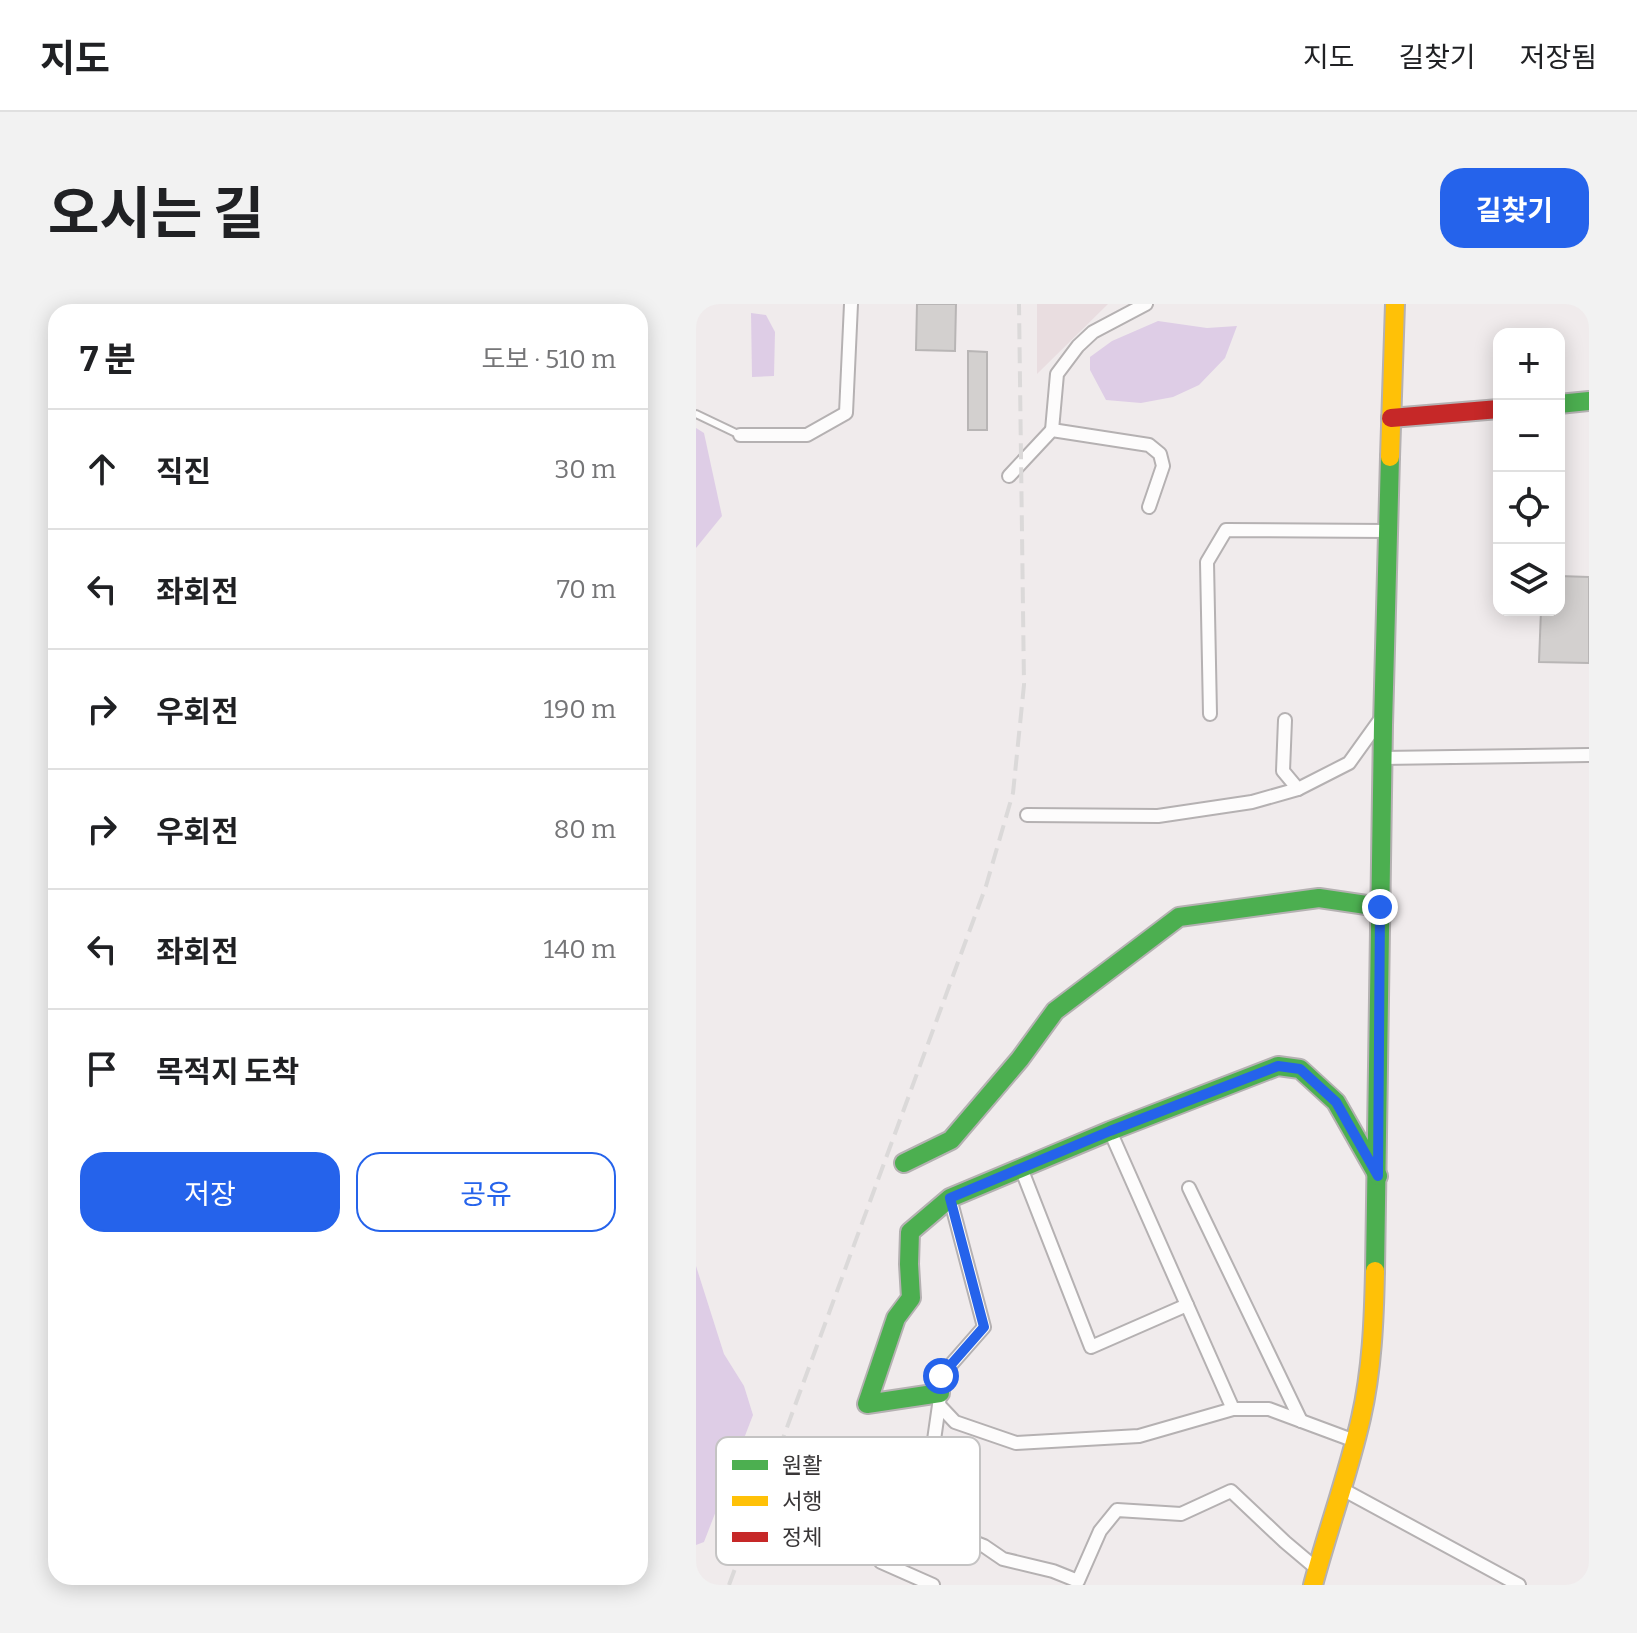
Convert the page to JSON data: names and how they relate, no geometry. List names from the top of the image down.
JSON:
{
  "legend": ["원활", "서행", "정체"],
  "page": {
    "header": "지도",
    "nav": ["지도", "길찾기", "저장됨"],
    "title": "오시는 길",
    "buttons": [
      "길찾기",
      ["저장", "공유"]
    ],
    "heading": ["7 분", "도보 · 510 m"],
    "map_buttons": ["+", "−"],
    "list": [
      ["직진", "30 m"],
      ["좌회전", "70 m"],
      ["우회전", "190 m"],
      ["우회전", "80 m"],
      ["좌회전", "140 m"],
      "목적지 도착"
    ]
  }
}
